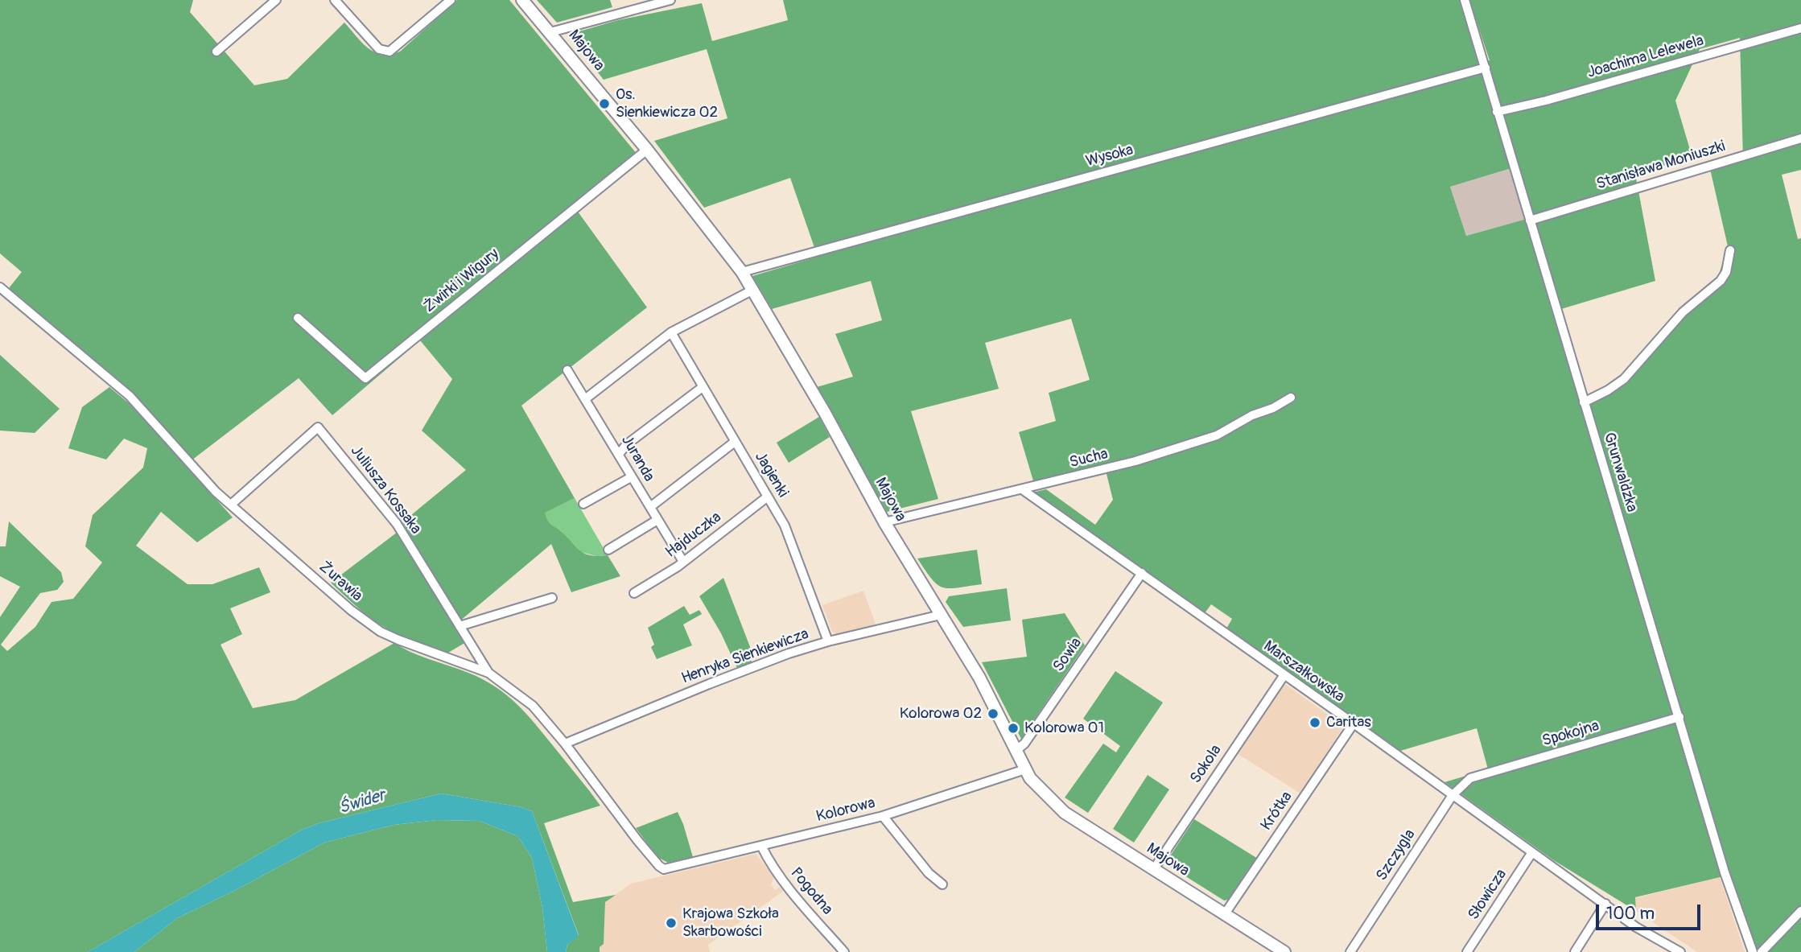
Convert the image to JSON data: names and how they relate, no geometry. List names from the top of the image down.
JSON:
{
  "streets": {
    "street": [
      "Majowa",
      "Joachima Lelewela",
      "Wysoka",
      "Stanisława Moniuszki",
      "Żwirki i Wigury",
      "Juranda",
      "Sucha",
      "Grunwaldzka",
      "Jagienki",
      "Juliusza Kossaka",
      "Hajduczka",
      "Żurawia",
      "Sowia",
      "Henryka Sienkiewicza",
      "Marszałkowska",
      "Spokojna",
      "Sokola",
      "Kolorowa",
      "Krótka",
      "Szczygla",
      "Pogodna",
      "Słowicza"
    ]
  },
  "crossings": [
    ["Majowa", "Wysoka"],
    ["Majowa", "Żwirki i Wigury"],
    ["Majowa", "Sucha"],
    ["Majowa", "Sowia"],
    ["Majowa", "Henryka Sienkiewicza"],
    ["Majowa", "Sokola"],
    ["Majowa", "Kolorowa"],
    ["Majowa", "Krótka"],
    ["Joachima Lelewela", "Grunwaldzka"],
    ["Wysoka", "Grunwaldzka"],
    ["Stanisława Moniuszki", "Grunwaldzka"],
    ["Juranda", "Hajduczka"],
    ["Sucha", "Marszałkowska"],
    ["Grunwaldzka", "Spokojna"],
    ["Jagienki", "Hajduczka"],
    ["Jagienki", "Henryka Sienkiewicza"],
    ["Juliusza Kossaka", "Żurawia"],
    ["Żurawia", "Henryka Sienkiewicza"],
    ["Żurawia", "Kolorowa"],
    ["Sowia", "Marszałkowska"],
    ["Marszałkowska", "Sokola"],
    ["Marszałkowska", "Krótka"],
    ["Marszałkowska", "Szczygla"],
    ["Marszałkowska", "Słowicza"],
    ["Spokojna", "Szczygla"],
    ["Kolorowa", "Pogodna"]
  ],
  "water": ["Świder"],
  "places": [
    "Os. Sienkiewicza 02",
    "Kolorowa 02",
    "Caritas",
    "Kolorowa 01",
    "Krajowa Szkoła Skarbowości"
  ],
  "scale_bar": "100 m"
}
